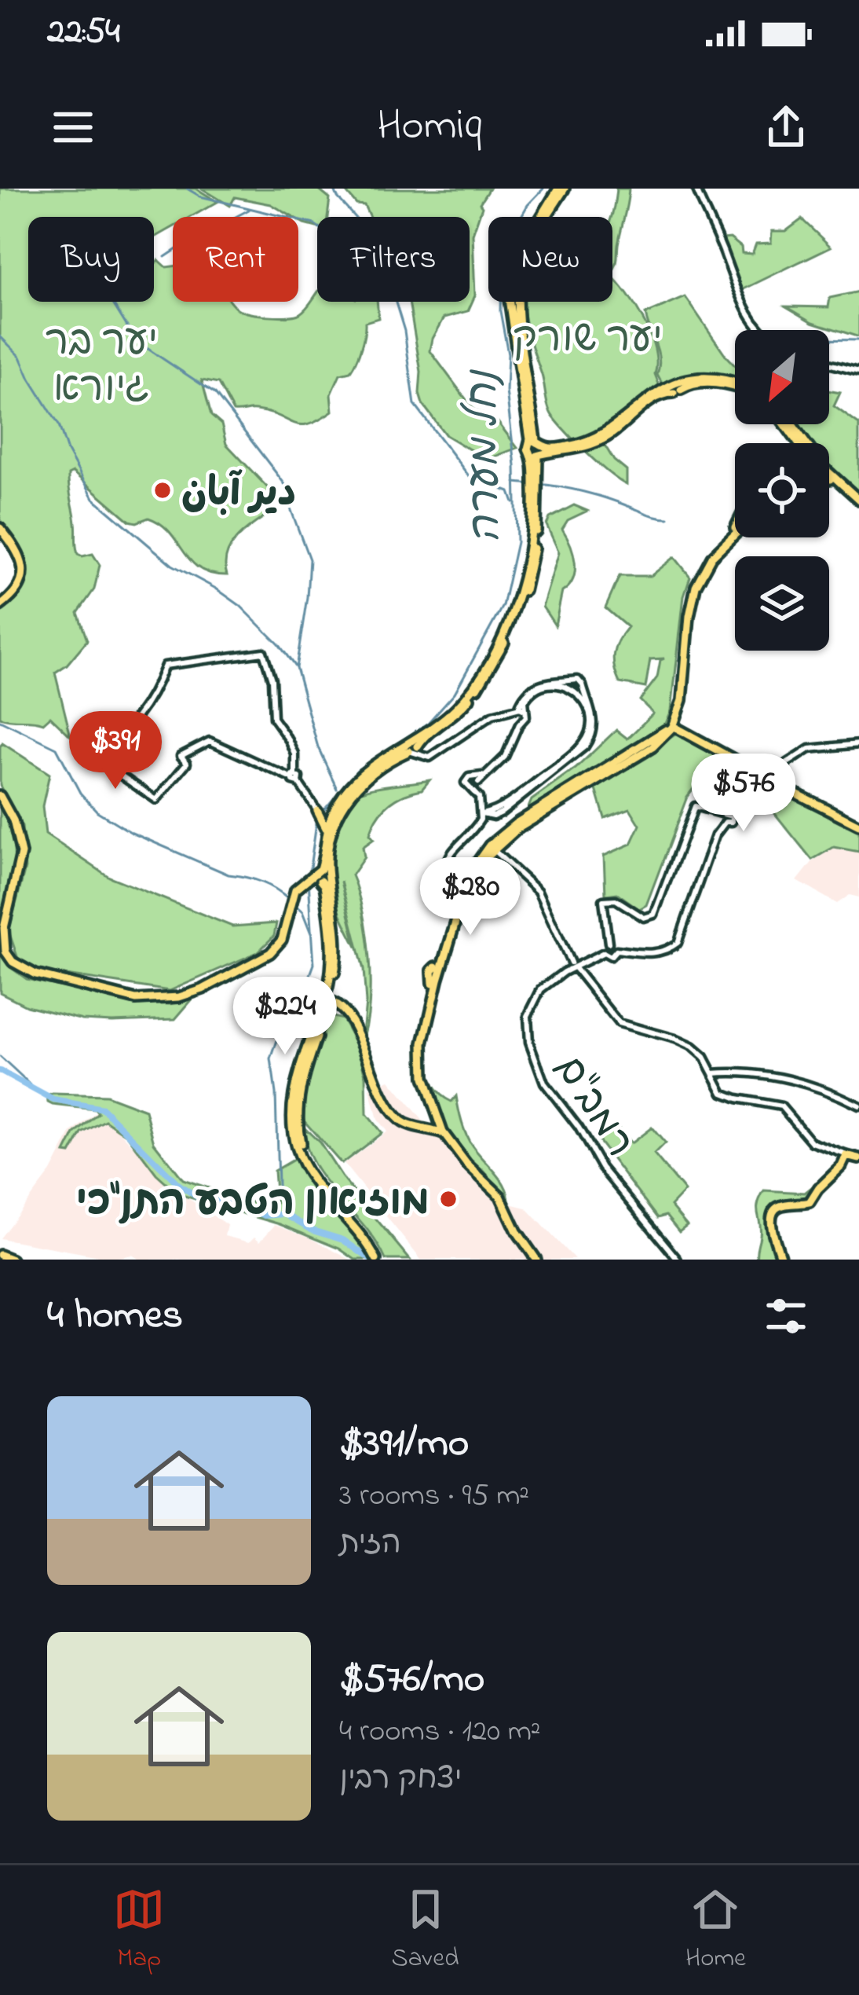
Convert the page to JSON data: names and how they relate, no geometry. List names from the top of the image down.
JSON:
{
  "streets": {
    "street": ["רמב\"ם"]
  },
  "water": ["נחל מערה"],
  "parks": ["יער שורק", "יער בר גיורא"],
  "places": ["دير آبان", "מוזיאון הטבע התנ\"כי"],
  "north": "bottom left",
  "page": {
    "status": "22:54",
    "header": "Homiq",
    "chip": [
      "Buy",
      "Rent",
      "Filters",
      "New"
    ],
    "price": [
      "$391",
      "$576",
      "$280",
      "$224"
    ],
    "heading": "4 homes",
    "list": [
      {
        "name": "$391/mo",
        "note": "3 rooms · 95 m² · הזית"
      },
      {
        "name": "$576/mo",
        "note": "4 rooms · 120 m² · יצחק רבין"
      }
    ],
    "tabs": ["Map", "Saved", "Home"]
  }
}
